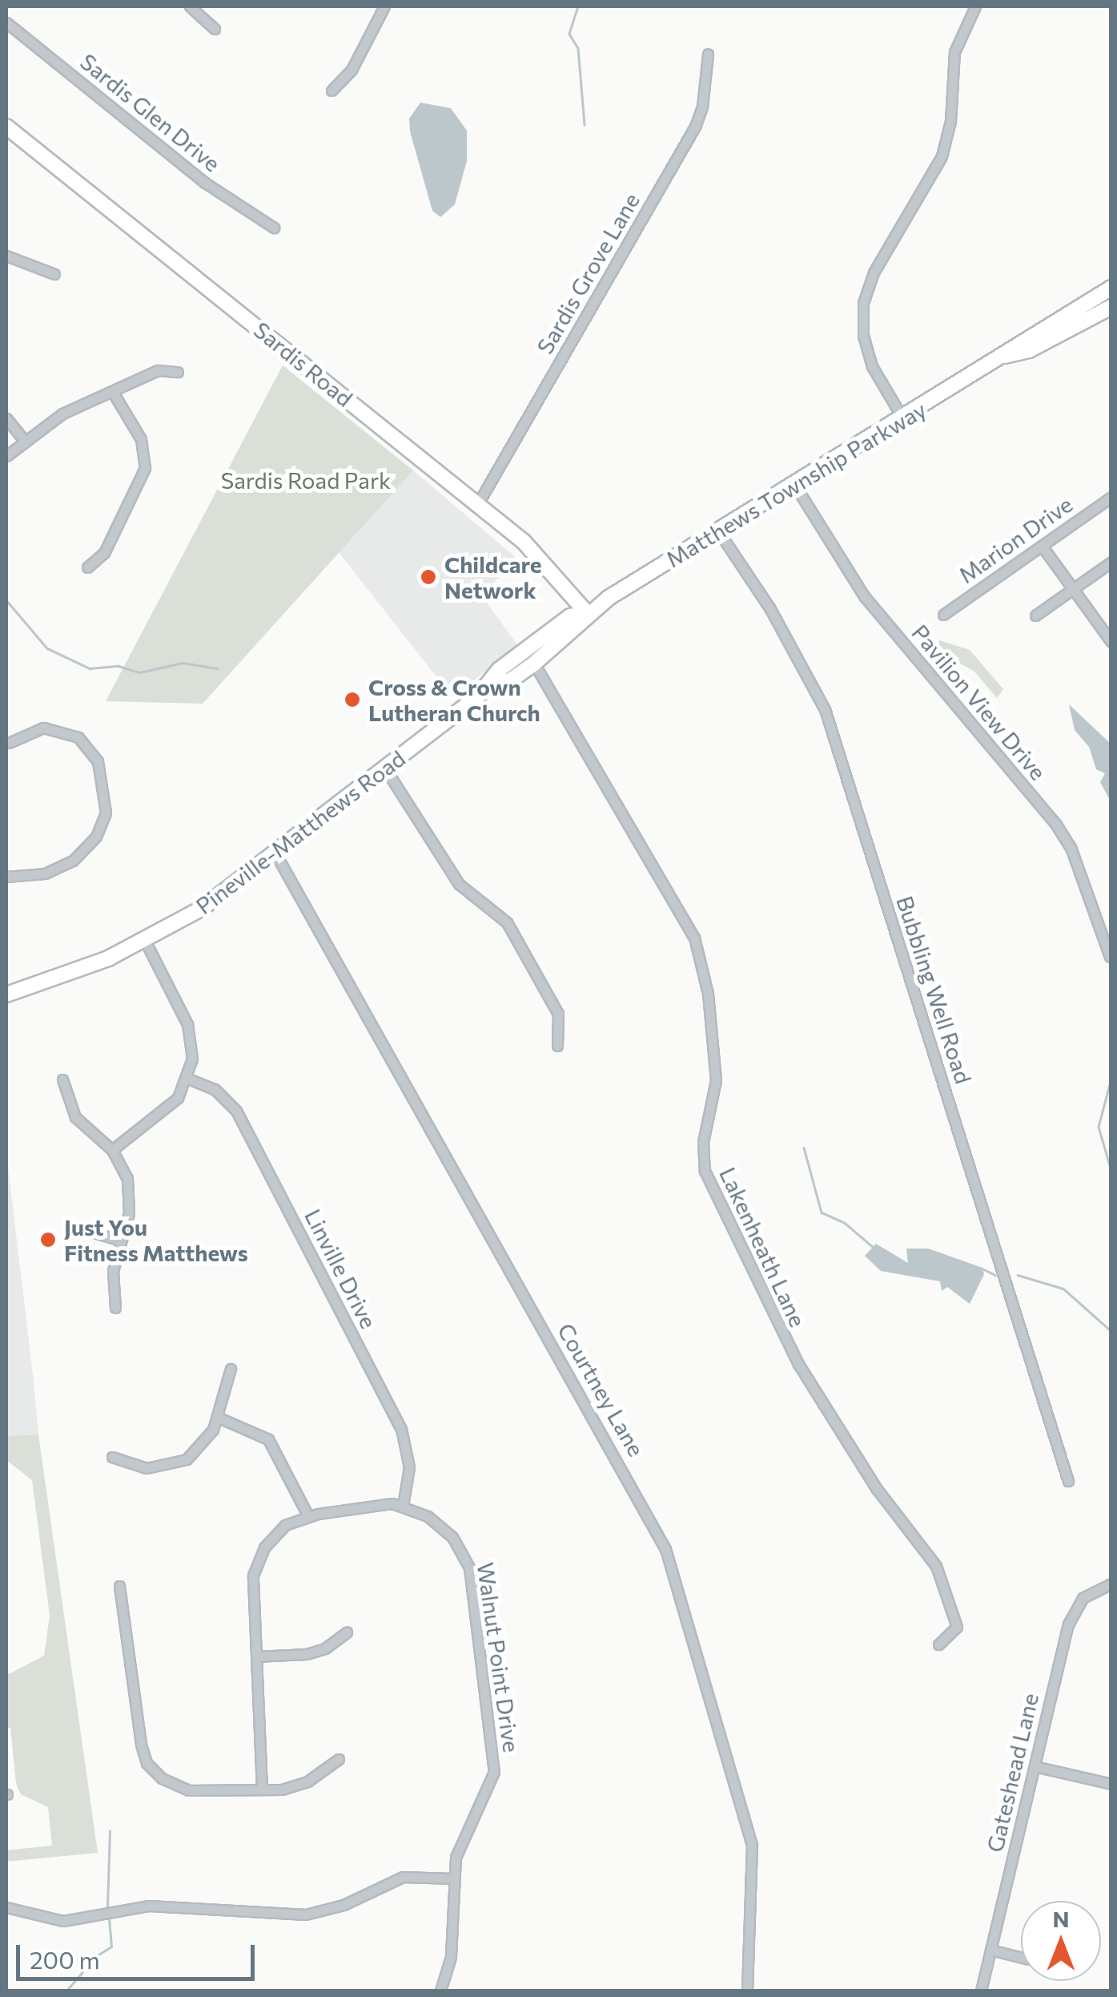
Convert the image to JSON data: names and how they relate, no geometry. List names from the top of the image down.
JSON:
{
  "streets": {
    "main road": ["Sardis Road", "Matthews Township Parkway", "Pineville-Matthews Road"],
    "street": [
      "Sardis Glen Drive",
      "Sardis Grove Lane",
      "Marion Drive",
      "Pavilion View Drive",
      "Bubbling Well Road",
      "Lakenheath Lane",
      "Linville Drive",
      "Courtney Lane",
      "Walnut Point Drive",
      "Gateshead Lane"
    ]
  },
  "crossings": [
    ["Sardis Grove Lane", "Sardis Road"],
    ["Sardis Road", "Matthews Township Parkway"],
    ["Sardis Road", "Pineville-Matthews Road"],
    ["Matthews Township Parkway", "Pavilion View Drive"],
    ["Matthews Township Parkway", "Pineville-Matthews Road"],
    ["Matthews Township Parkway", "Bubbling Well Road"],
    ["Pineville-Matthews Road", "Lakenheath Lane"],
    ["Pineville-Matthews Road", "Courtney Lane"],
    ["Linville Drive", "Walnut Point Drive"]
  ],
  "parks": ["Sardis Road Park"],
  "places": ["Childcare Network", "Cross & Crown Lutheran Church", "Just You Fitness Matthews"],
  "scale_bar": "200 m",
  "north": "top"
}
